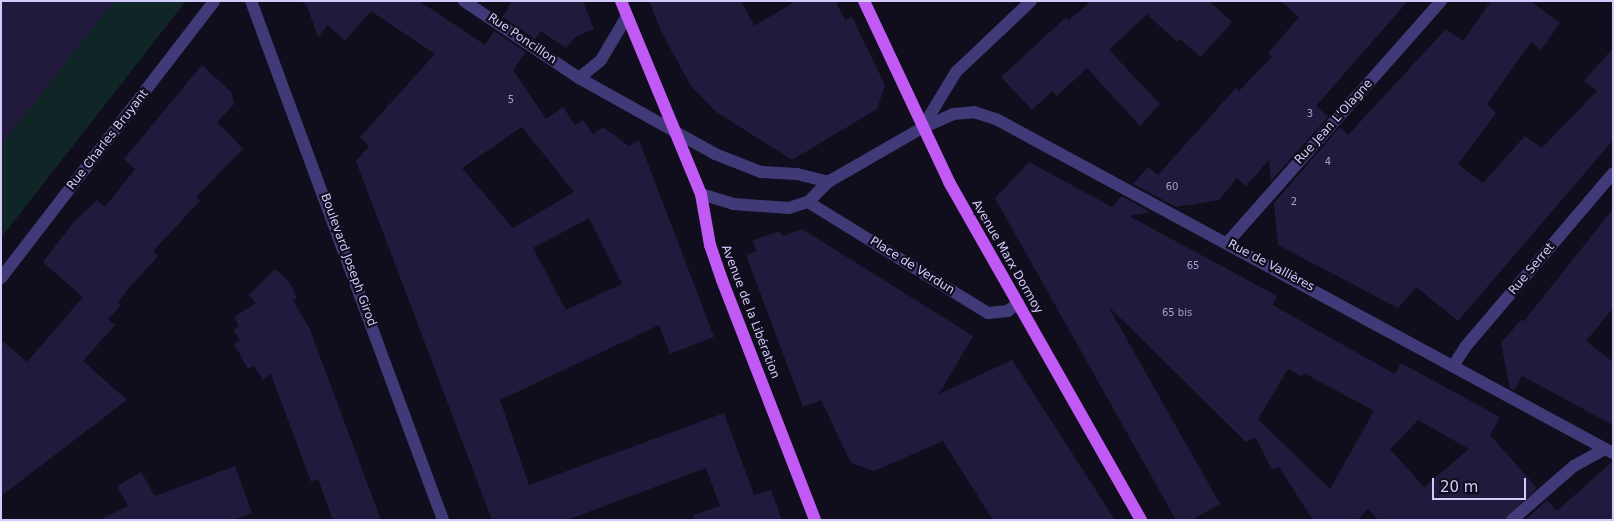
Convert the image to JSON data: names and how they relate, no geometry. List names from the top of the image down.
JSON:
{
  "streets": {
    "main road": ["Avenue Marx Dormoy", "Avenue de la Libération"],
    "street": [
      "Rue Poncillon",
      "Rue Jean L'Olagne",
      "Rue Charles Bruyant",
      "Boulevard Joseph Girod",
      "Place de Verdun",
      "Rue de Vallières",
      "Rue Serret"
    ]
  },
  "crossings": [
    ["Rue Poncillon", "Avenue de la Libération"],
    ["Rue Jean L'Olagne", "Rue de Vallières"],
    ["Avenue Marx Dormoy", "Place de Verdun"],
    ["Avenue Marx Dormoy", "Rue de Vallières"],
    ["Rue de Vallières", "Rue Serret"]
  ],
  "house_numbers": [
    "5",
    "3",
    "4",
    "60",
    "2",
    "65",
    "65 bis"
  ],
  "scale_bar": "20 m"
}
